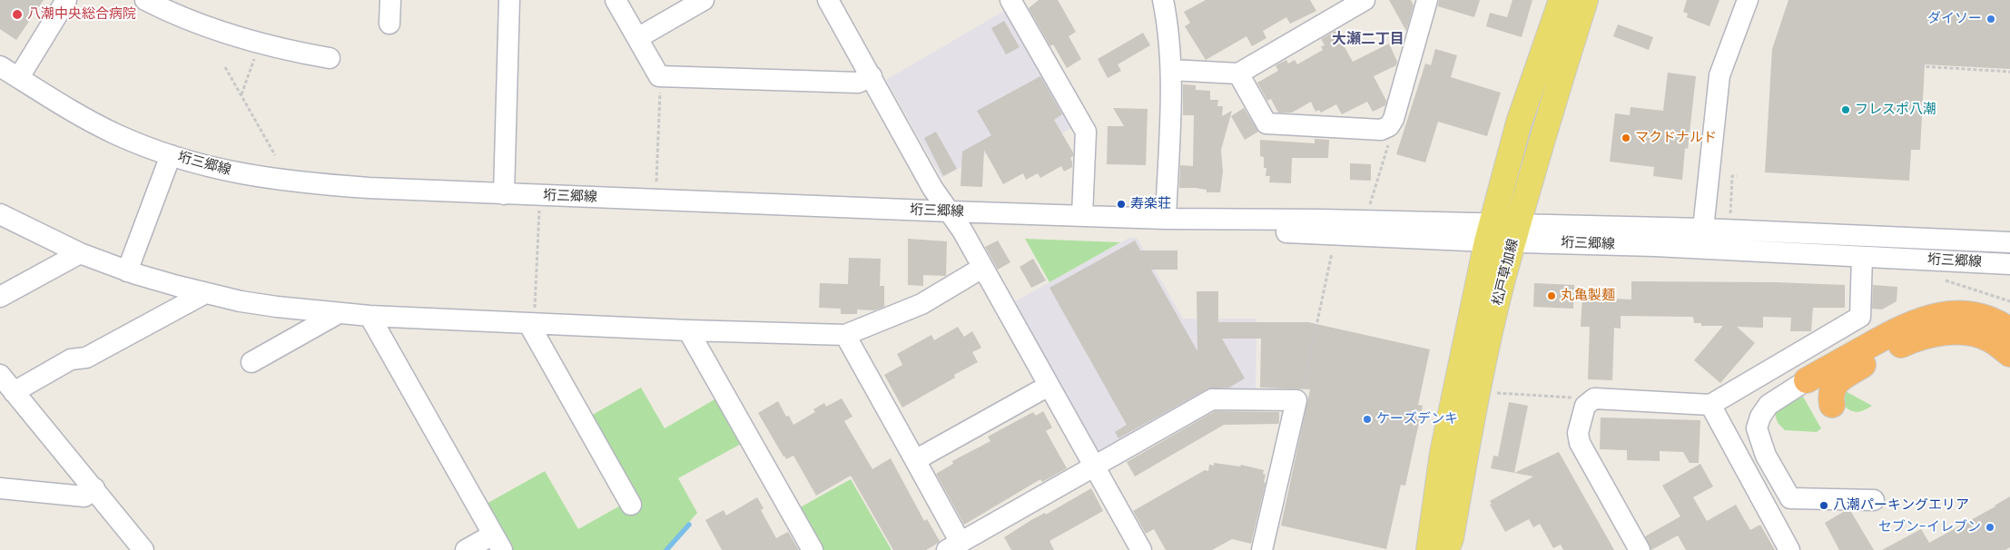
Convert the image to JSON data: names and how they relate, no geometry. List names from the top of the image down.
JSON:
{
  "streets": {
    "main road": ["松戸草加線"],
    "street": ["垳三郷線"]
  },
  "crossings": [
    ["垳三郷線", "松戸草加線"]
  ],
  "districts": ["大瀬二丁目"],
  "places": [
    "八潮中央総合病院",
    "ダイソー",
    "フレスポ八潮",
    "マクドナルド",
    "寿楽荘",
    "丸亀製麺",
    "ケーズデンキ",
    "八潮パーキングエリア",
    "セブン-イレブン"
  ]
}
